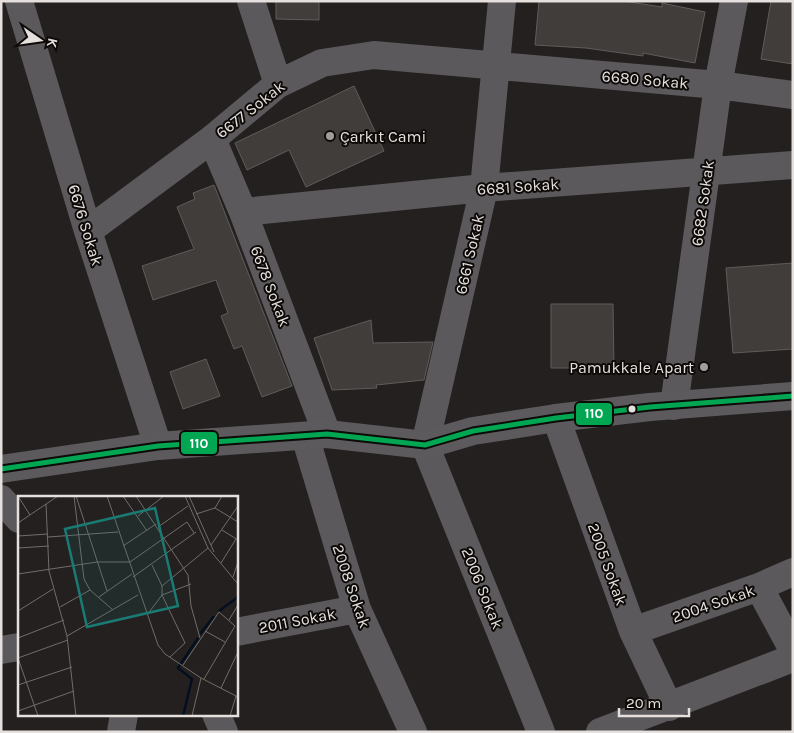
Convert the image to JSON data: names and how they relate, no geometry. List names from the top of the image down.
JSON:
{
  "streets": {
    "street": [
      "6680 Sokak",
      "6677 Sokak",
      "6681 Sokak",
      "6682 Sokak",
      "6676 Sokak",
      "6661 Sokak",
      "6678 Sokak",
      "2005 Sokak",
      "2008 Sokak",
      "2006 Sokak",
      "2004 Sokak",
      "2011 Sokak"
    ]
  },
  "crossings": [
    ["6680 Sokak", "6677 Sokak"],
    ["6680 Sokak", "6682 Sokak"],
    ["6680 Sokak", "6661 Sokak"],
    ["6677 Sokak", "6676 Sokak"],
    ["6677 Sokak", "6661 Sokak"],
    ["6677 Sokak", "6678 Sokak"],
    ["6681 Sokak", "6682 Sokak"],
    ["6681 Sokak", "6661 Sokak"],
    ["6681 Sokak", "6678 Sokak"],
    ["6661 Sokak", "2006 Sokak"],
    ["6678 Sokak", "2008 Sokak"],
    ["2005 Sokak", "2004 Sokak"],
    ["2008 Sokak", "2011 Sokak"]
  ],
  "places": ["Çarkıt Cami", "Pamukkale Apart"],
  "lines": ["transit line 110"],
  "scale_bar": "20 m",
  "north": "right"
}
